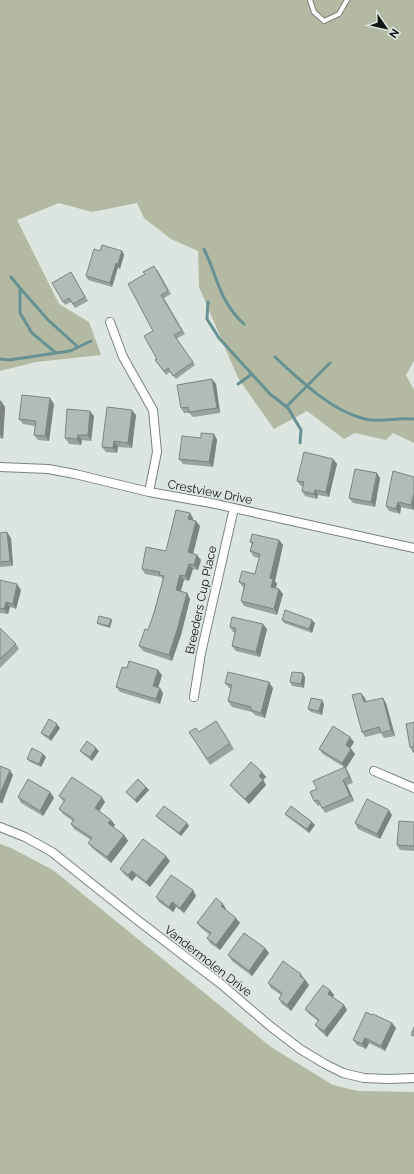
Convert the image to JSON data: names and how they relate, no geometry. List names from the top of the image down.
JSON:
{
  "streets": {
    "street": ["Crestview Drive", "Breeders Cup Place", "Vandermolen Drive"]
  },
  "crossings": [
    ["Crestview Drive", "Breeders Cup Place"]
  ],
  "north": "bottom right"
}
